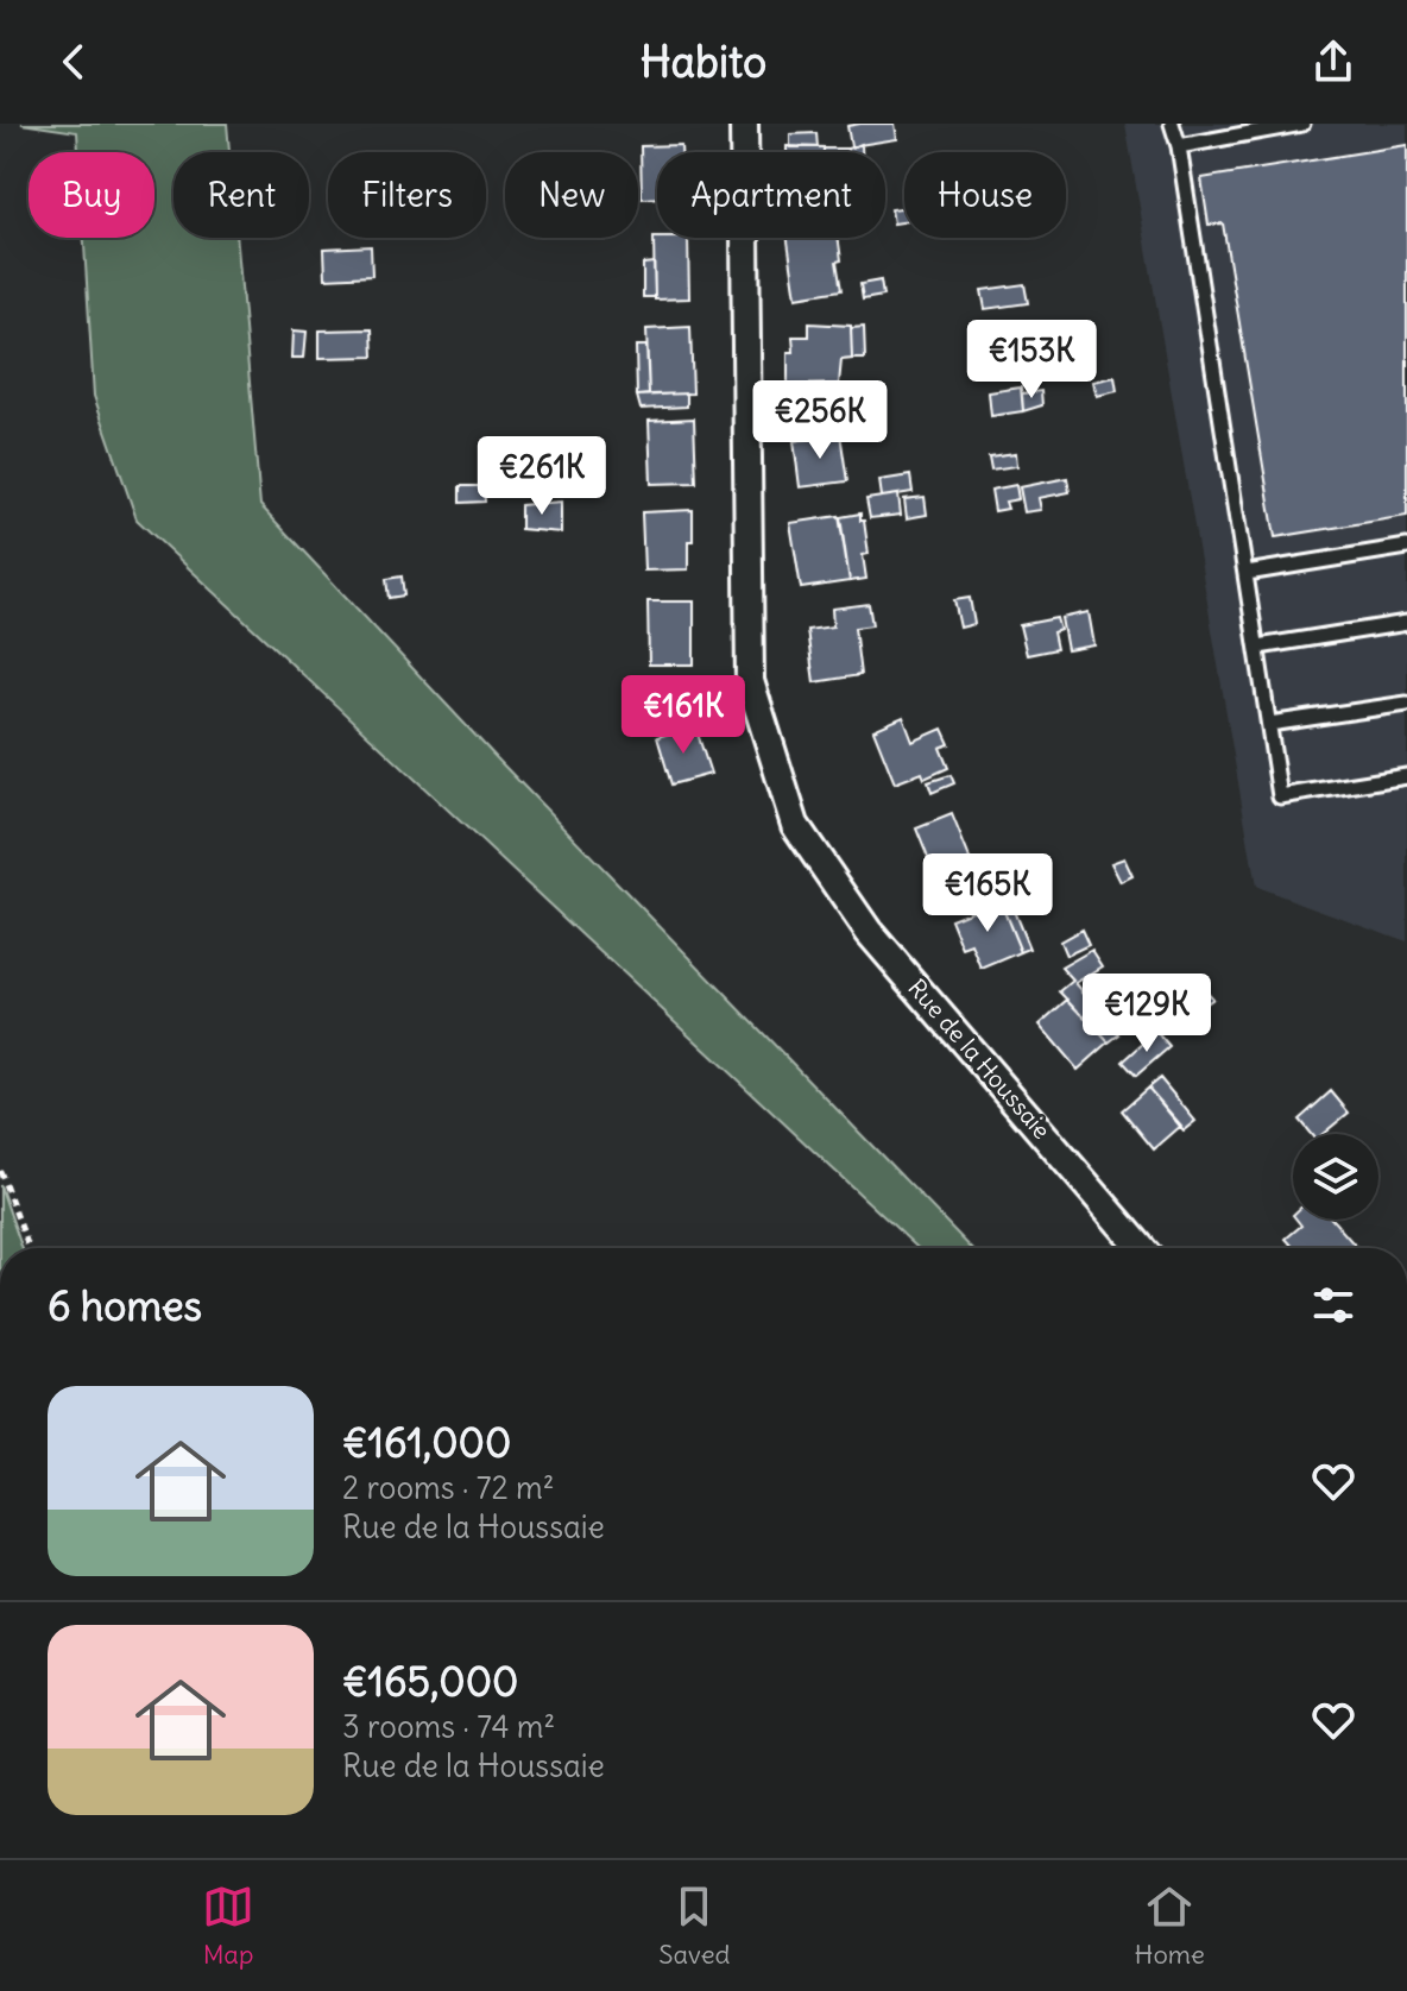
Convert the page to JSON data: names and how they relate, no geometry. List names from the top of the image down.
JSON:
{
  "streets": {
    "street": ["Rue de la Houssaie"]
  },
  "page": {
    "header": "Habito",
    "chip": [
      "Buy",
      "Rent",
      "Filters",
      "New",
      "Apartment",
      "House"
    ],
    "price": [
      "€153K",
      "€256K",
      "€261K",
      "€161K",
      "€165K",
      "€129K"
    ],
    "heading": "6 homes",
    "list": [
      {
        "name": "€161,000",
        "note": "2 rooms · 72 m² · Rue de la Houssaie"
      },
      {
        "name": "€165,000",
        "note": "3 rooms · 74 m² · Rue de la Houssaie"
      }
    ],
    "tabs": ["Map", "Saved", "Home"]
  }
}
